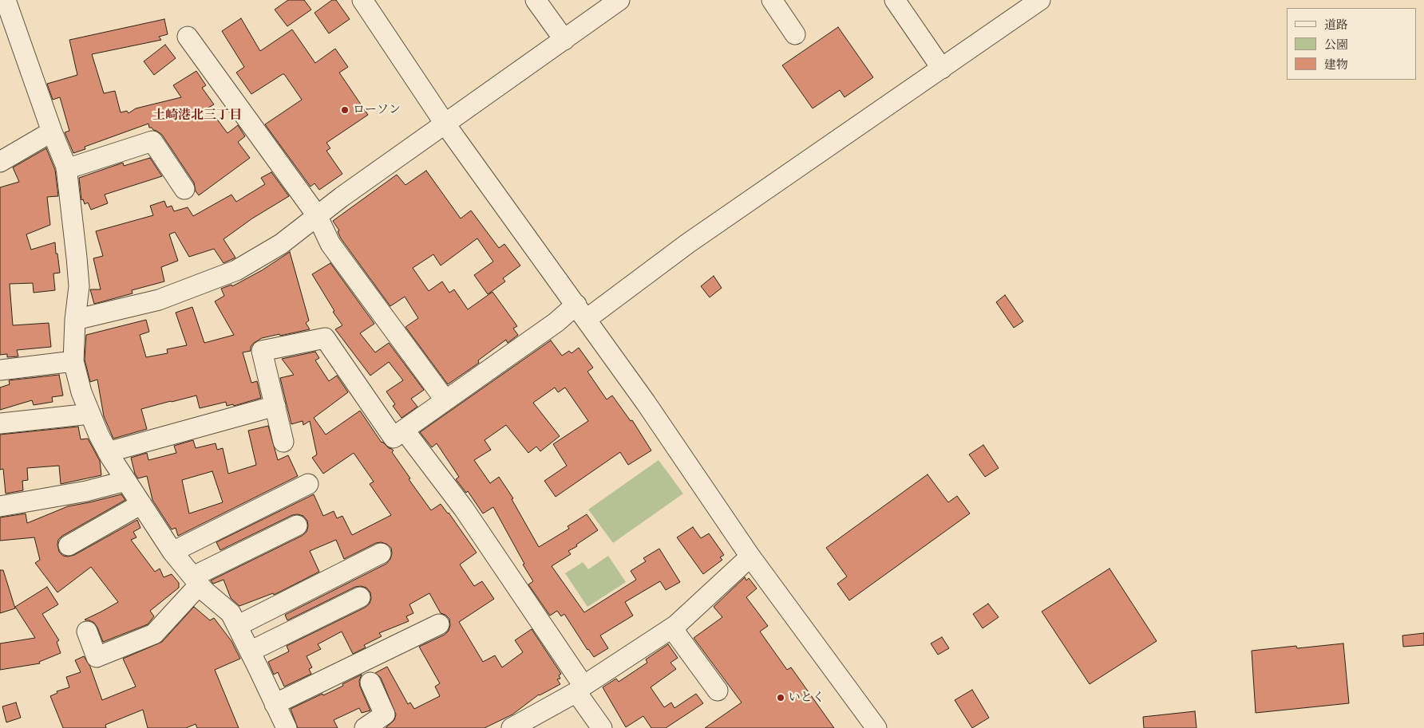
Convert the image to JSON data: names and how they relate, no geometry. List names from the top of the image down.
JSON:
{
  "districts": ["土崎港北三丁目"],
  "places": ["ローソン", "いとく"],
  "legend": ["道路", "公園", "建物"]
}
